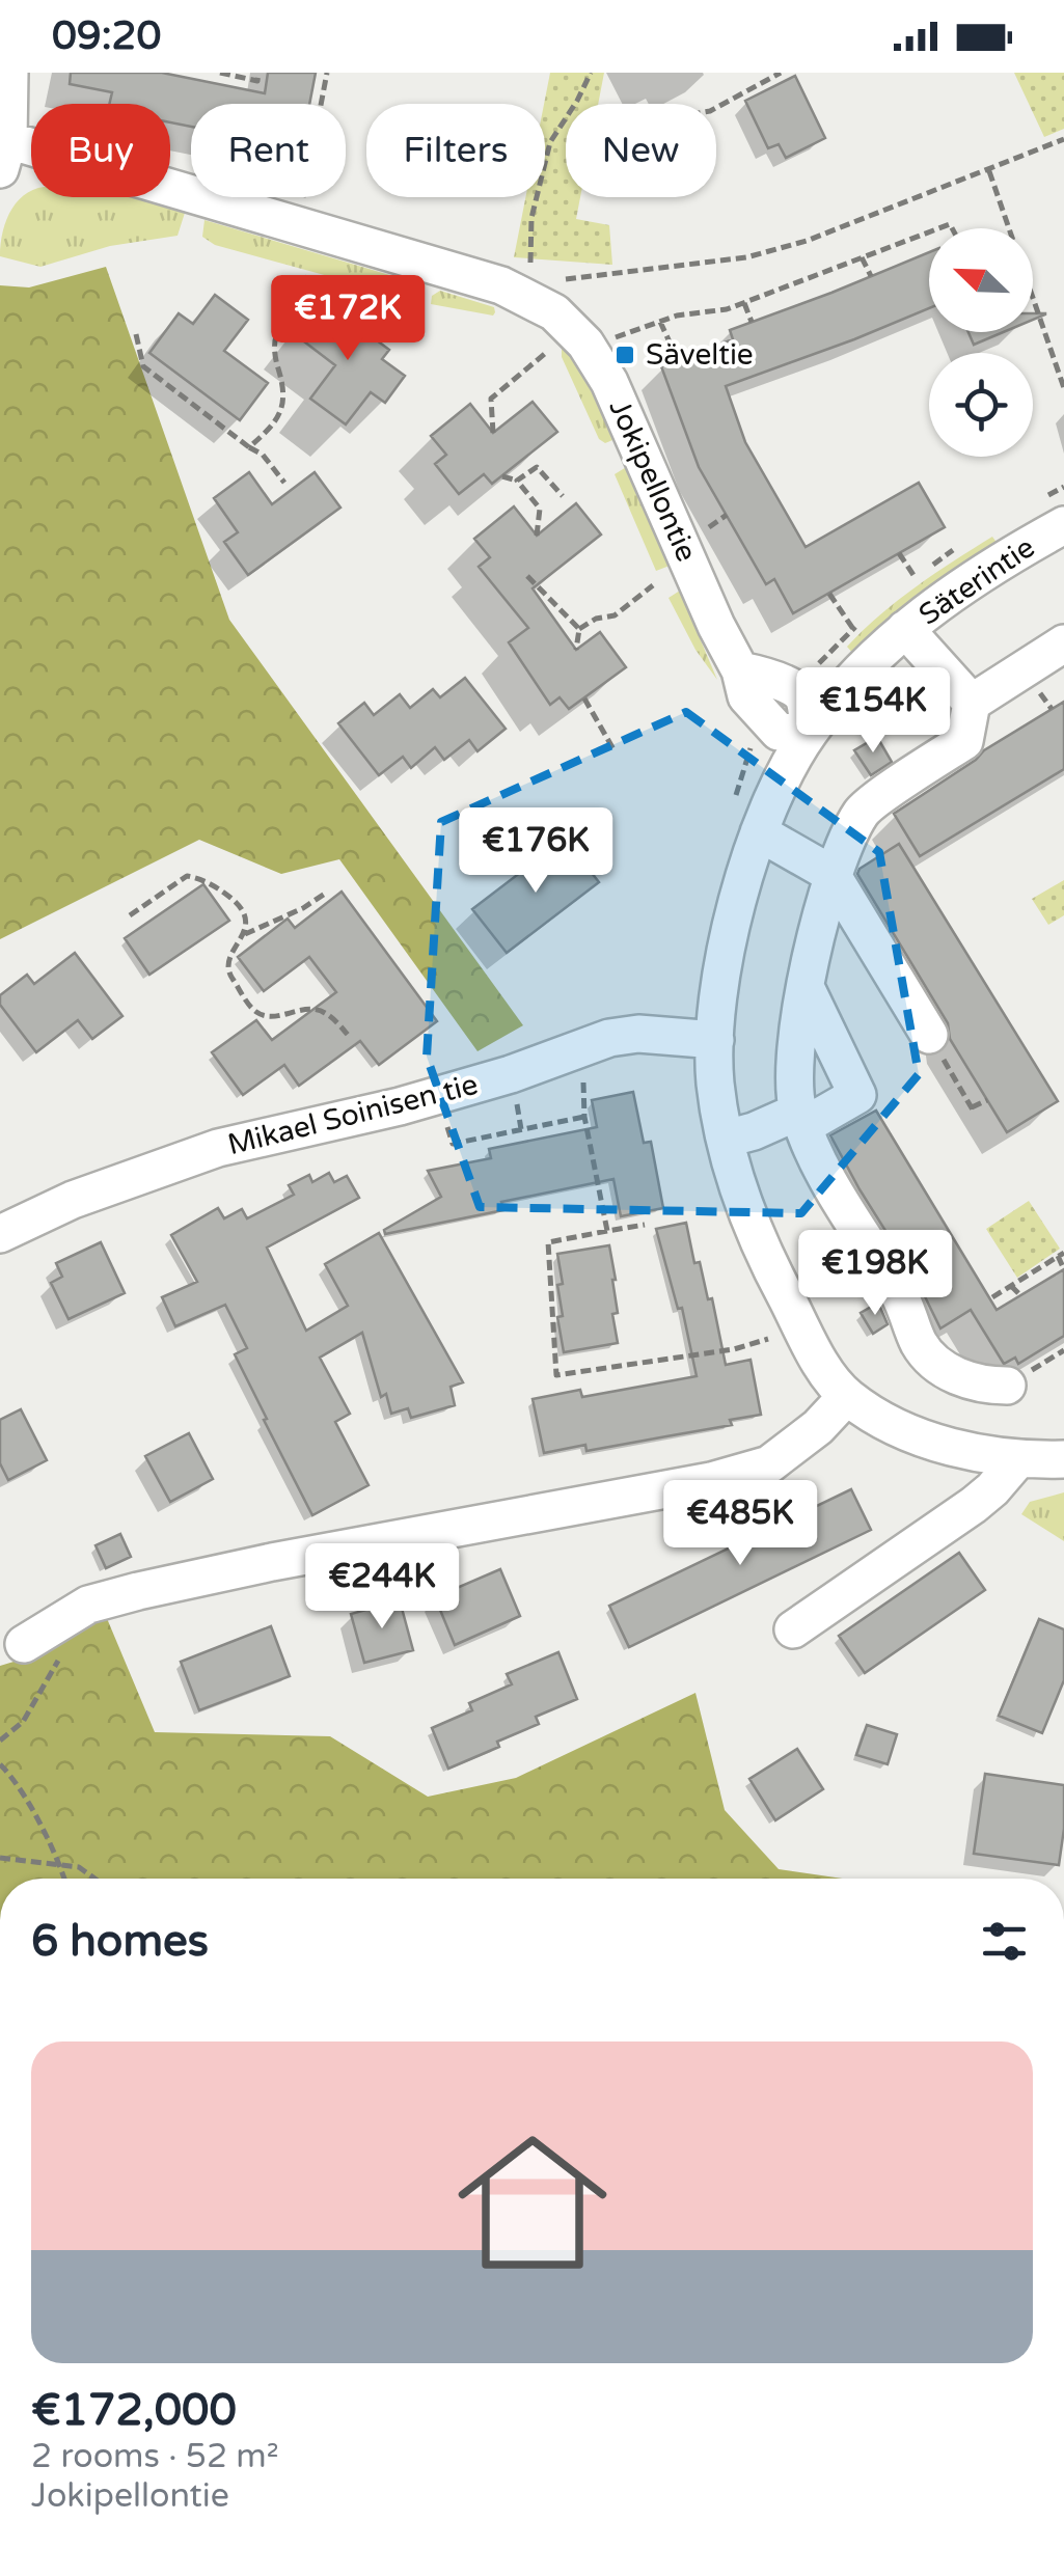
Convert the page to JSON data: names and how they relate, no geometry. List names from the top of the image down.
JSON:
{
  "streets": {
    "street": ["Jokipellontie", "Säterintie", "Mikael Soinisen tie"]
  },
  "crossings": [
    ["Jokipellontie", "Säterintie"]
  ],
  "places": {
    "transit": ["Säveltie"]
  },
  "north": "top left",
  "page": {
    "status": "09:20",
    "chip": [
      "Buy",
      "Rent",
      "Filters",
      "New"
    ],
    "price": [
      "€172K",
      "€154K",
      "€176K",
      "€198K",
      "€485K",
      "€244K"
    ],
    "heading": "6 homes",
    "list": [
      {
        "name": "€172,000",
        "note": "2 rooms · 52 m² · Jokipellontie"
      }
    ]
  }
}
